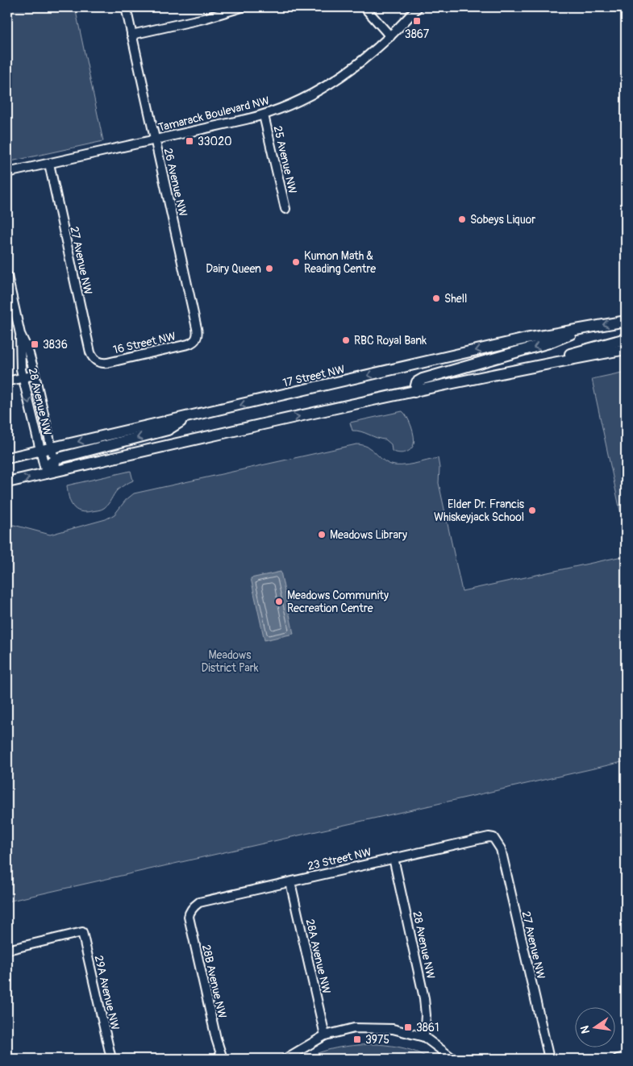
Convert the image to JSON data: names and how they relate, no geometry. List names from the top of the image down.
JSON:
{
  "streets": {
    "main road": ["17 Street NW"],
    "street": [
      "Tamarack Boulevard NW",
      "25 Avenue NW",
      "26 Avenue NW",
      "27 Avenue NW",
      "16 Street NW",
      "28 Avenue NW",
      "23 Street NW",
      "28A Avenue NW",
      "28B Avenue NW",
      "29A Avenue NW"
    ]
  },
  "crossings": [
    ["Tamarack Boulevard NW", "25 Avenue NW"],
    ["Tamarack Boulevard NW", "26 Avenue NW"],
    ["Tamarack Boulevard NW", "27 Avenue NW"],
    ["26 Avenue NW", "16 Street NW"],
    ["27 Avenue NW", "16 Street NW"],
    ["27 Avenue NW", "23 Street NW"],
    ["17 Street NW", "28 Avenue NW"],
    ["28 Avenue NW", "23 Street NW"],
    ["23 Street NW", "28A Avenue NW"],
    ["23 Street NW", "28B Avenue NW"]
  ],
  "parks": ["Meadows District Park"],
  "places": {
    "transit": [
      "3867",
      "33020",
      "3836",
      "3861",
      "3975"
    ],
    "other": [
      "Sobeys Liquor",
      "Kumon Math & Reading Centre",
      "Dairy Queen",
      "Shell",
      "RBC Royal Bank",
      "Elder Dr. Francis Whiskeyjack School",
      "Meadows Library",
      "Meadows Community Recreation Centre"
    ]
  },
  "north": "left"
}
